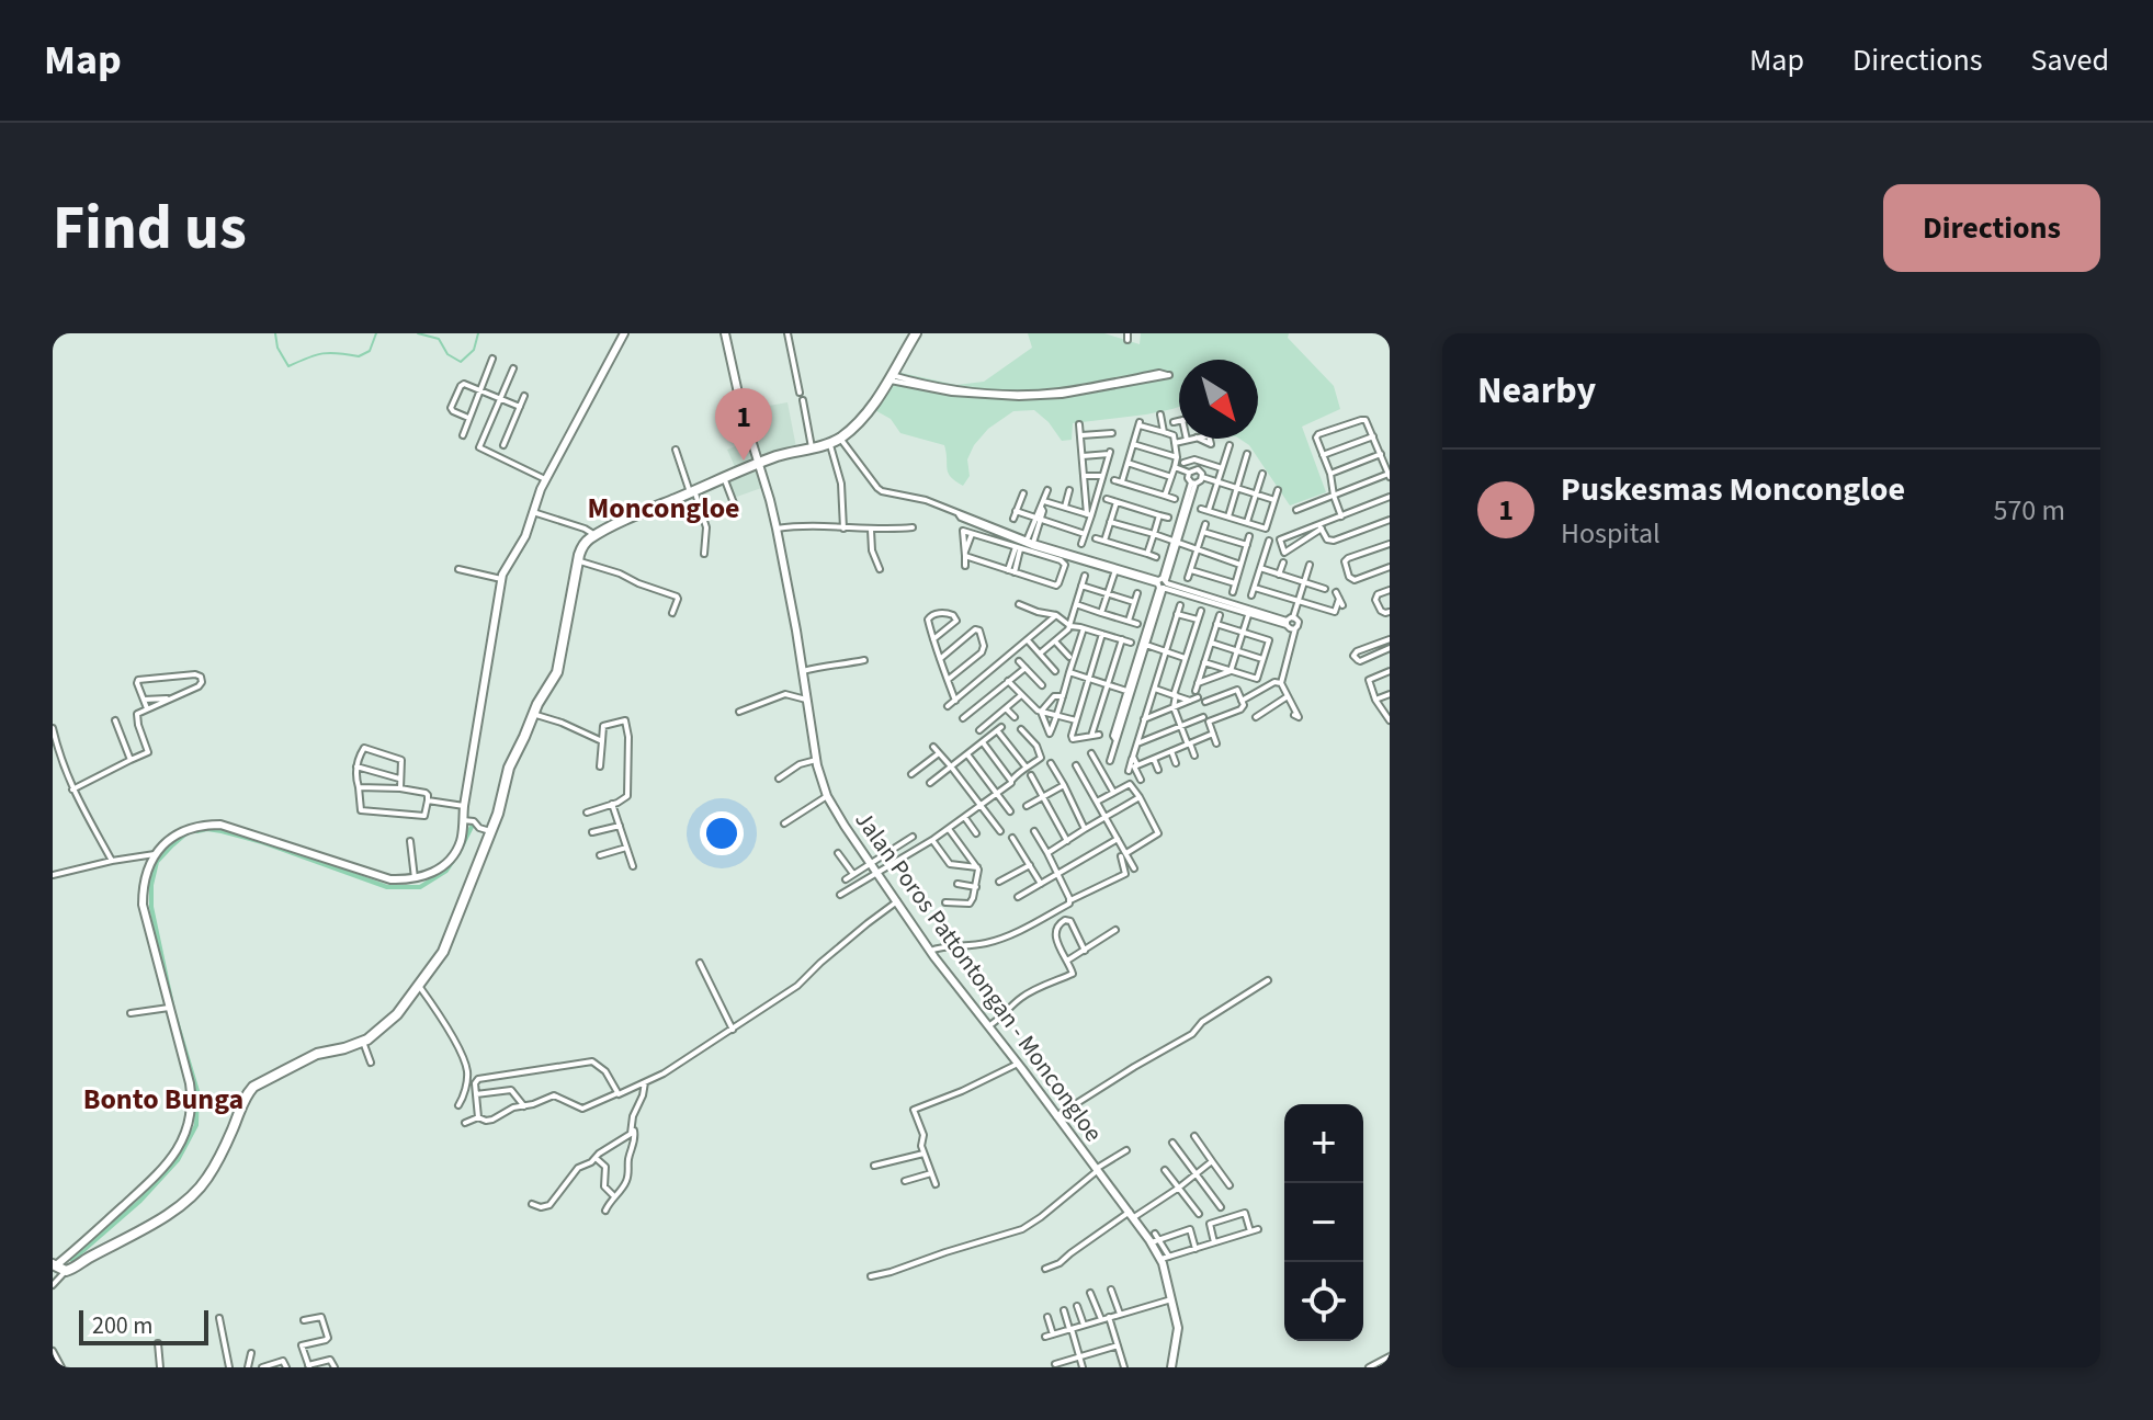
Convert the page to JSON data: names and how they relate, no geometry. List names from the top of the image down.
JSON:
{
  "streets": {
    "street": ["Jalan Poros Pattontongan - Moncongloe"]
  },
  "districts": ["Moncongloe", "Bonto Bunga"],
  "scale_bar": "200 m",
  "north": "bottom right",
  "page": {
    "header": "Map",
    "nav": ["Map", "Directions", "Saved"],
    "buttons": "Directions",
    "title": "Find us",
    "heading": "Nearby",
    "pins": "1",
    "list": [
      {
        "mark": "1",
        "name": "Puskesmas Moncongloe",
        "note": "Hospital",
        "value": "570 m"
      }
    ],
    "map_buttons": ["+", "−"],
    "scale": "200 m"
  }
}
